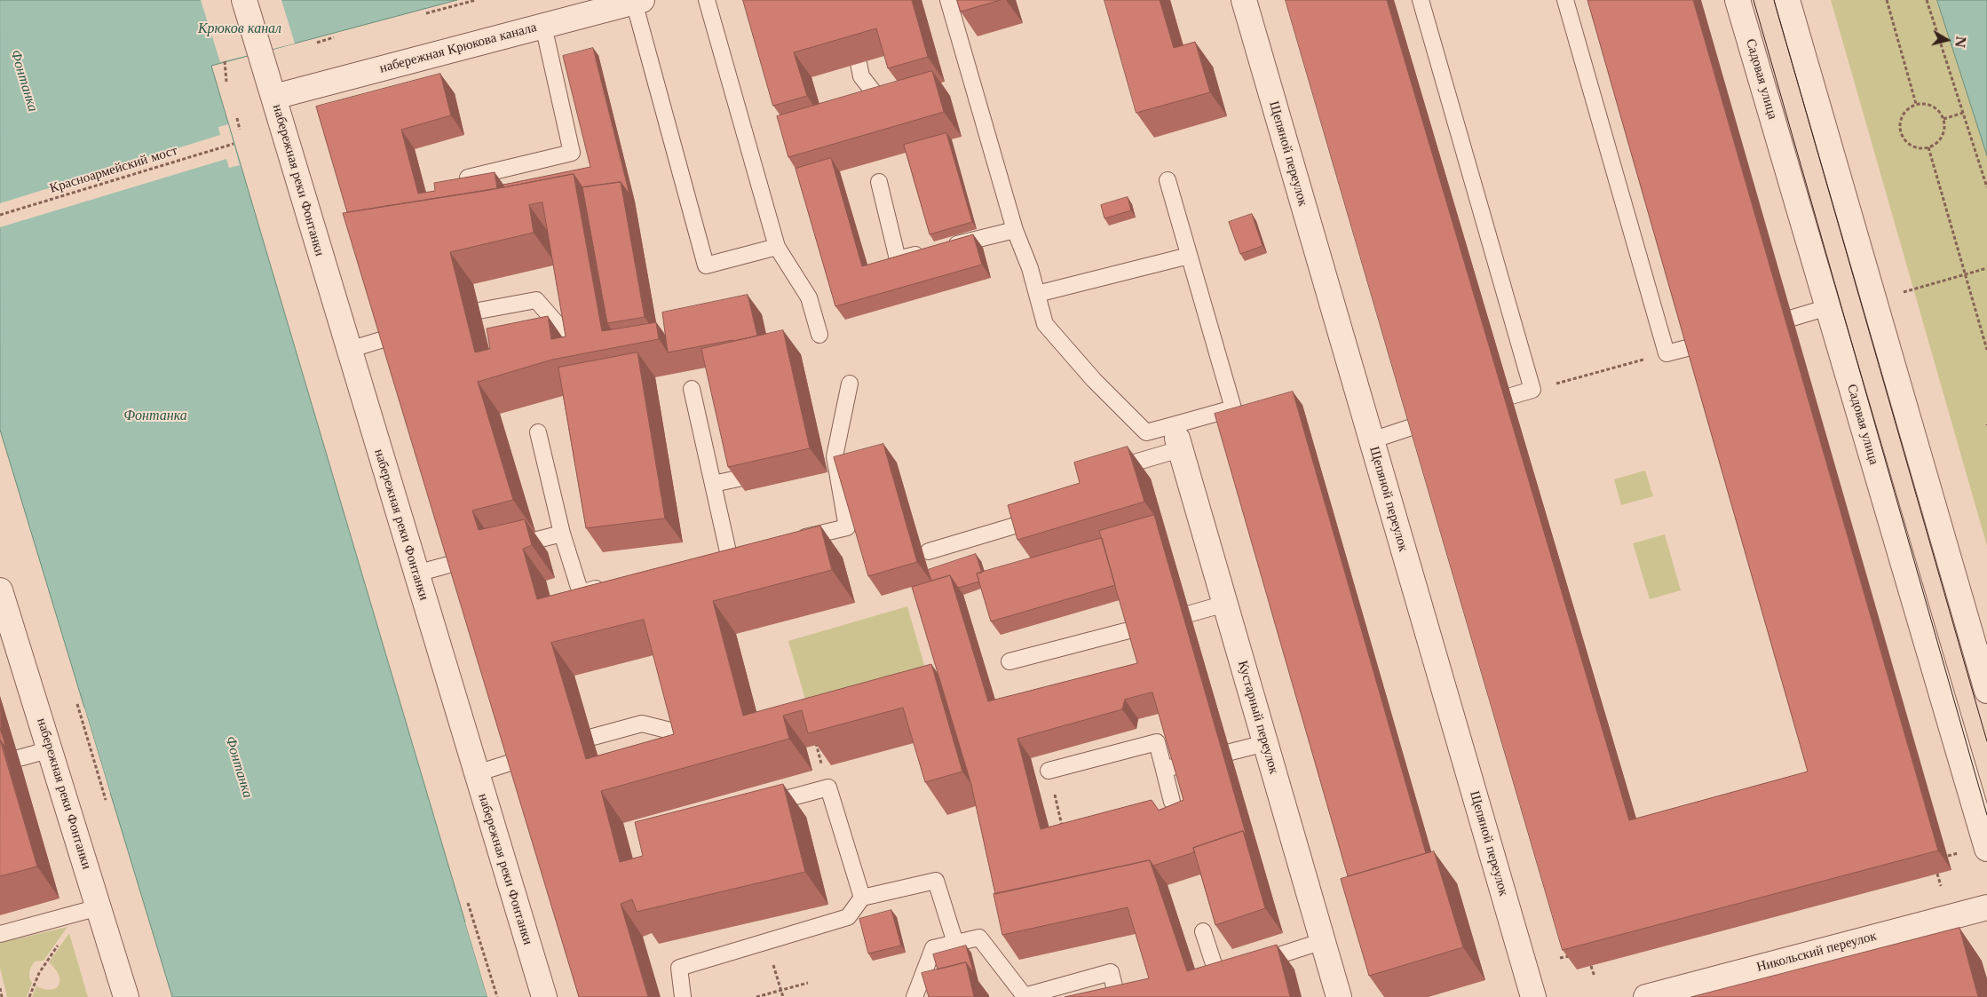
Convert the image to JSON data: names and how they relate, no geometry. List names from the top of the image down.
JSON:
{
  "streets": {
    "street": [
      "набережная Крюкова канала",
      "Садовая улица",
      "Щепяной переулок",
      "набережная реки Фонтанки",
      "Кустарный переулок",
      "Никольский переулок"
    ],
    "path": ["Красноармейский мост"]
  },
  "crossings": [
    ["набережная Крюкова канала", "набережная реки Фонтанки"]
  ],
  "water": ["Крюков канал", "Фонтанка"],
  "north": "right"
}
